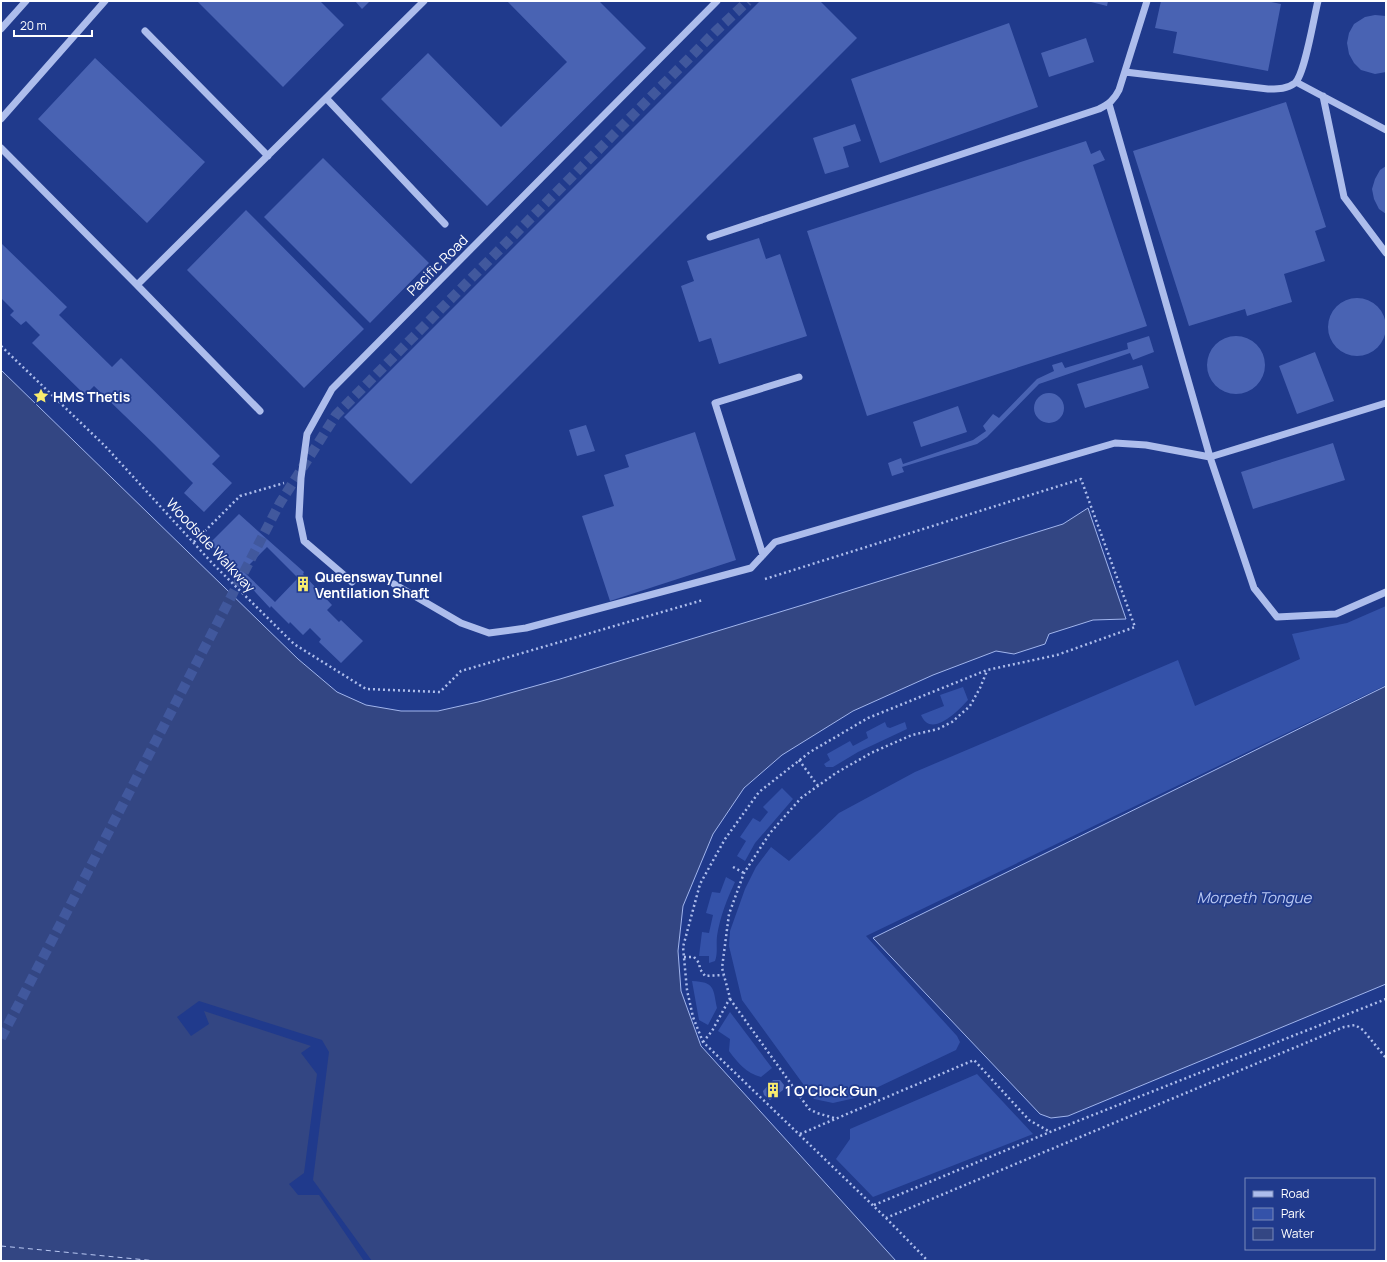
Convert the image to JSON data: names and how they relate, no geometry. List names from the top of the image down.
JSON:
{
  "streets": {
    "street": ["Pacific Road"],
    "path": ["Woodside Walkway"]
  },
  "water": ["Morpeth Tongue"],
  "places": {
    "place": ["HMS Thetis"],
    "building": ["Queensway Tunnel Ventilation Shaft", "1 O'Clock Gun"]
  },
  "legend": ["Road", "Park", "Water"],
  "scale_bar": "20 m"
}
